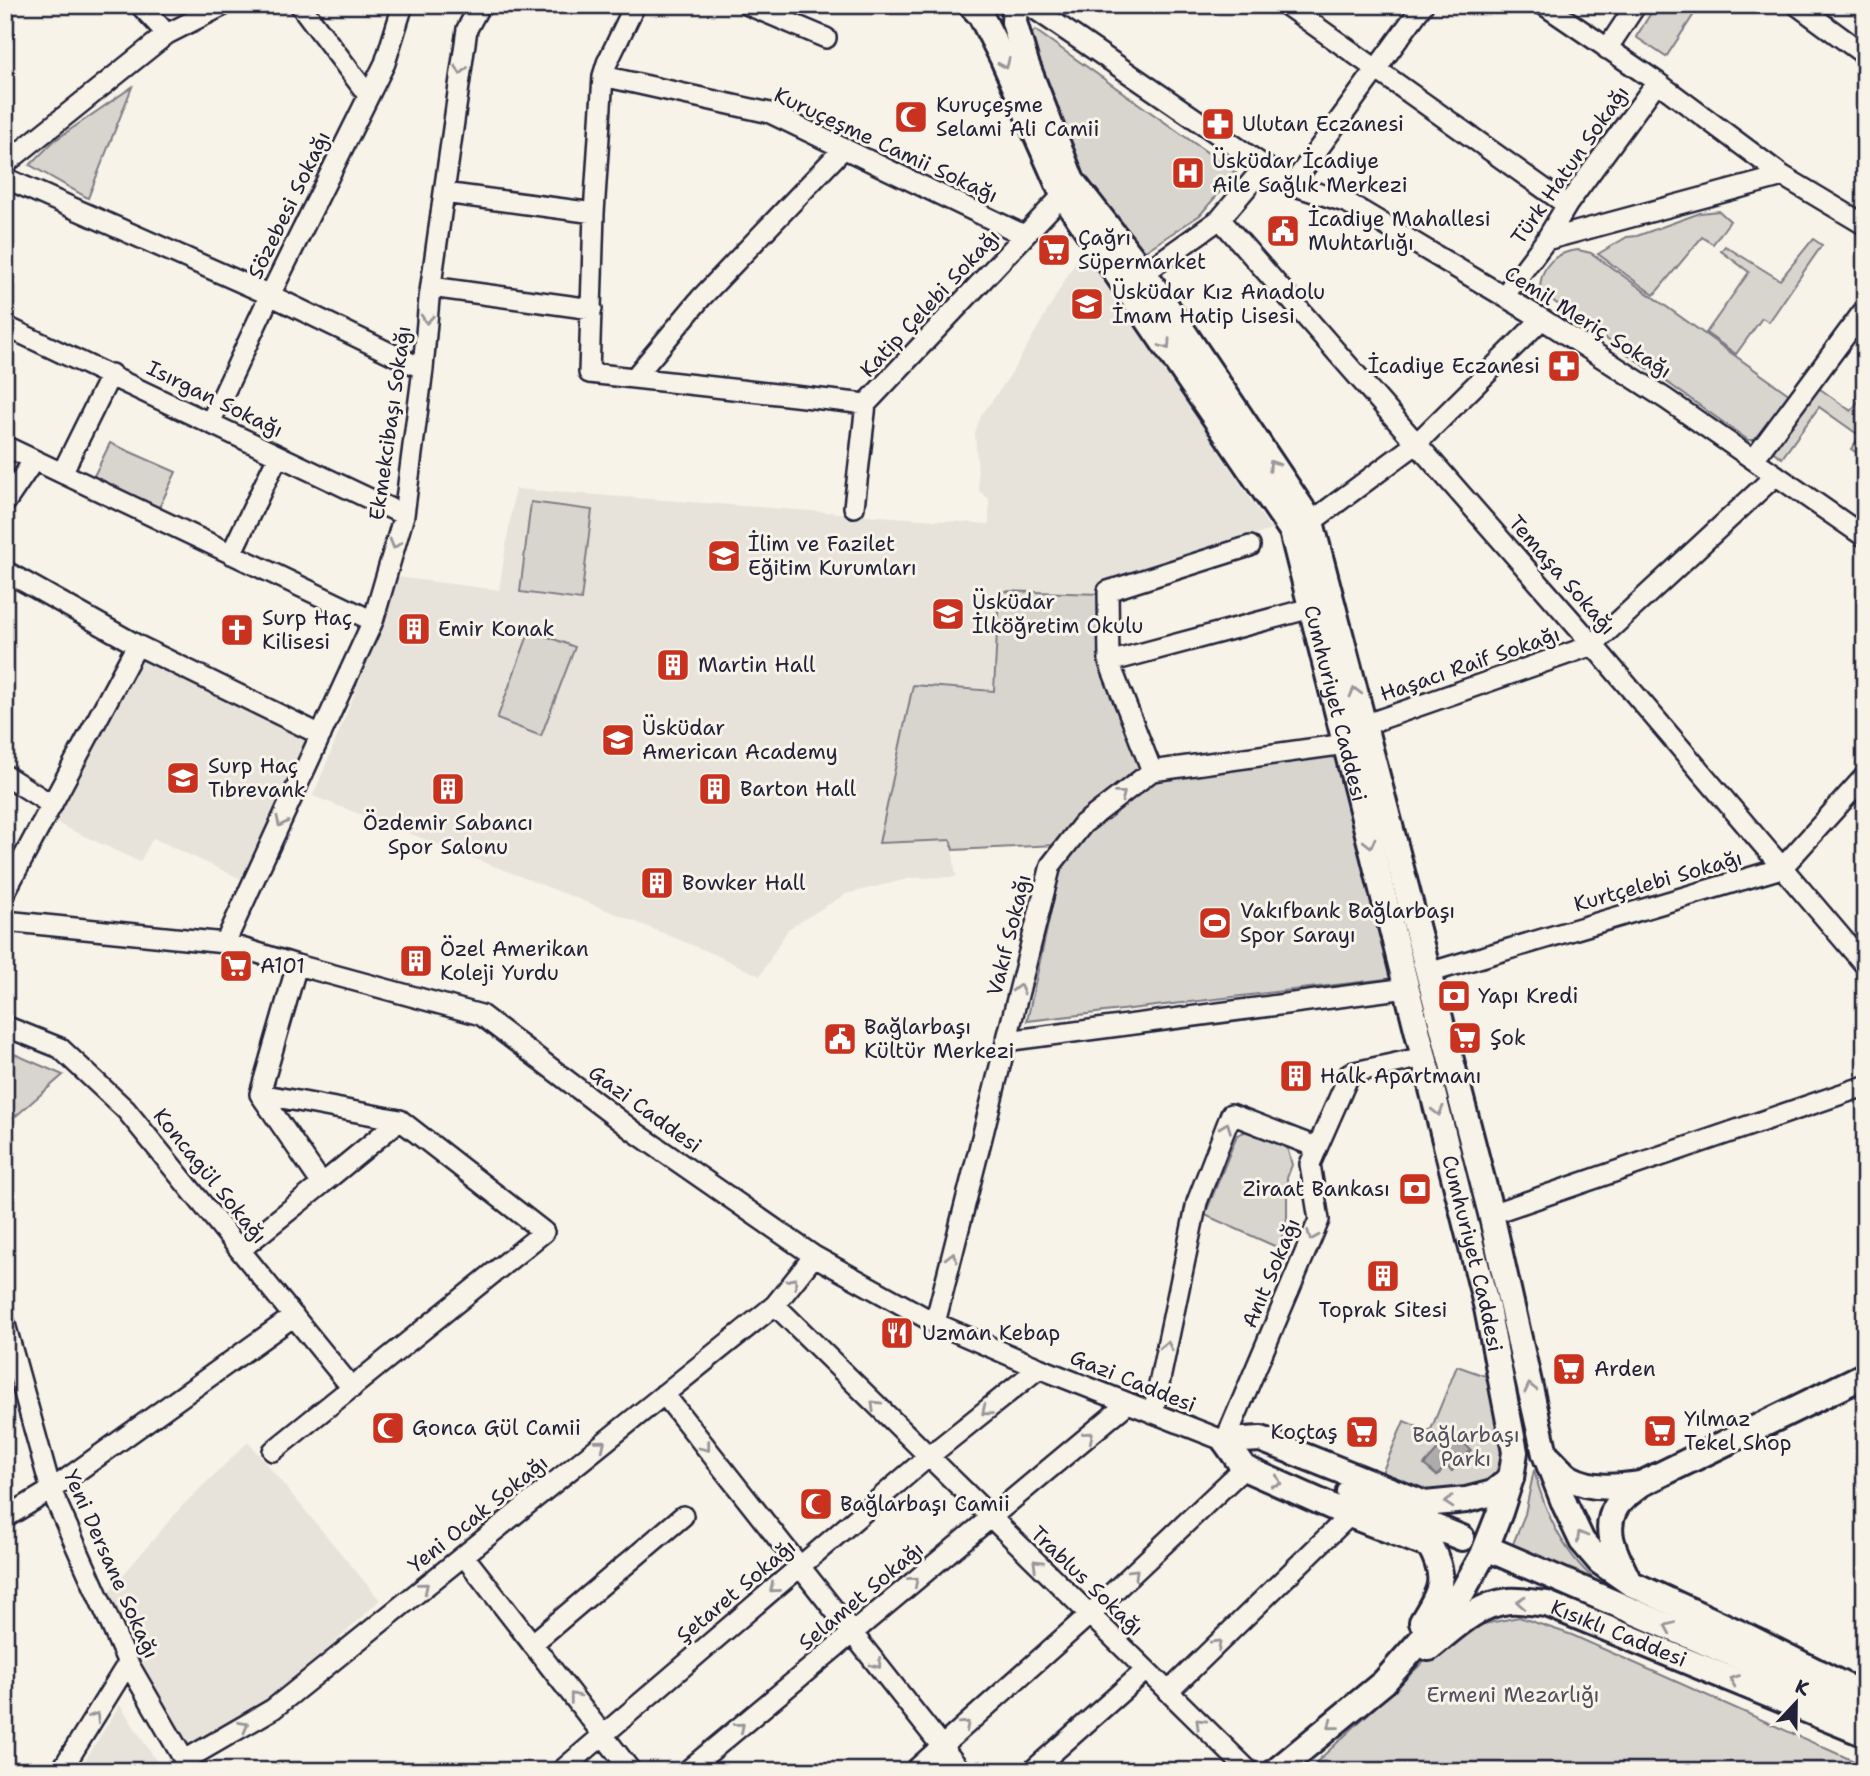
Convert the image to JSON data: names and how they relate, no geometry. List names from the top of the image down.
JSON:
{
  "streets": {
    "main road": ["Cumhuriyet Caddesi", "Kısıklı Caddesi"],
    "street": [
      "Kuruçeşme Camii Sokağı",
      "Türk Hatun Sokağı",
      "Sözebesi Sokağı",
      "Katip Çelebi Sokağı",
      "Cemil Meriç Sokağı",
      "Isırgan Sokağı",
      "Ekmekcibaşı Sokağı",
      "Temaşa Sokağı",
      "Haşacı Raif Sokağı",
      "Kurtçelebi Sokağı",
      "Vakıf Sokağı",
      "Gazi Caddesi",
      "Koncagül Sokağı",
      "Anıt Sokağı",
      "Yeni Ocak Sokağı",
      "Yeni Dersane Sokağı",
      "Trablus Sokağı",
      "Şetaret Sokağı",
      "Selamet Sokağı"
    ]
  },
  "crossings": [
    ["Kuruçeşme Camii Sokağı", "Katip Çelebi Sokağı"],
    ["Türk Hatun Sokağı", "Cemil Meriç Sokağı"],
    ["Sözebesi Sokağı", "Isırgan Sokağı"],
    ["Katip Çelebi Sokağı", "Cumhuriyet Caddesi"],
    ["Cemil Meriç Sokağı", "Haşacı Raif Sokağı"],
    ["Isırgan Sokağı", "Ekmekcibaşı Sokağı"],
    ["Ekmekcibaşı Sokağı", "Gazi Caddesi"],
    ["Temaşa Sokağı", "Haşacı Raif Sokağı"],
    ["Temaşa Sokağı", "Kurtçelebi Sokağı"],
    ["Haşacı Raif Sokağı", "Cumhuriyet Caddesi"],
    ["Haşacı Raif Sokağı", "Vakıf Sokağı"],
    ["Cumhuriyet Caddesi", "Kurtçelebi Sokağı"],
    ["Cumhuriyet Caddesi", "Vakıf Sokağı"],
    ["Cumhuriyet Caddesi", "Anıt Sokağı"],
    ["Cumhuriyet Caddesi", "Kısıklı Caddesi"],
    ["Vakıf Sokağı", "Gazi Caddesi"],
    ["Gazi Caddesi", "Anıt Sokağı"],
    ["Gazi Caddesi", "Yeni Ocak Sokağı"],
    ["Gazi Caddesi", "Şetaret Sokağı"],
    ["Gazi Caddesi", "Selamet Sokağı"],
    ["Yeni Ocak Sokağı", "Yeni Dersane Sokağı"],
    ["Yeni Ocak Sokağı", "Trablus Sokağı"],
    ["Trablus Sokağı", "Şetaret Sokağı"],
    ["Trablus Sokağı", "Selamet Sokağı"]
  ],
  "one_way": ["Vakıf Sokağı", "Anıt Sokağı"],
  "parks": ["Bağlarbaşı Parkı", "Ermeni Mezarlığı"],
  "places": {
    "mosque": ["Kuruçeşme Selami Ali Camii", "Gonca Gül Camii", "Bağlarbaşı Camii"],
    "pharmacy": ["Ulutan Eczanesi", "İcadiye Eczanesi"],
    "hospital": ["Üsküdar İcadiye Aile Sağlık Merkezi"],
    "public building": ["İcadiye Mahallesi Muhtarlığı", "Bağlarbaşı Kültür Merkezi"],
    "supermarket": [
      "Çağrı Süpermarket",
      "A101",
      "Şok",
      "Arden",
      "Yılmaz Tekel Shop",
      "Koçtaş"
    ],
    "school or university": [
      "Üsküdar Kız Anadolu İmam Hatip Lisesi",
      "İlim ve Fazilet Eğitim Kurumları",
      "Üsküdar İlköğretim Okulu",
      "Üsküdar American Academy",
      "Surp Haç Tıbrevank"
    ],
    "building": [
      "Emir Konak",
      "Martin Hall",
      "Özdemir Sabancı Spor Salonu",
      "Barton Hall",
      "Bowker Hall",
      "Özel Amerikan Koleji Yurdu",
      "Halk Apartmanı",
      "Toprak Sitesi"
    ],
    "church": ["Surp Haç Kilisesi"],
    "sports": ["Vakıfbank Bağlarbaşı Spor Sarayı"],
    "bank": ["Yapı Kredi", "Ziraat Bankası"],
    "restaurant": ["Uzman Kebap"]
  },
  "north": "top"
}
